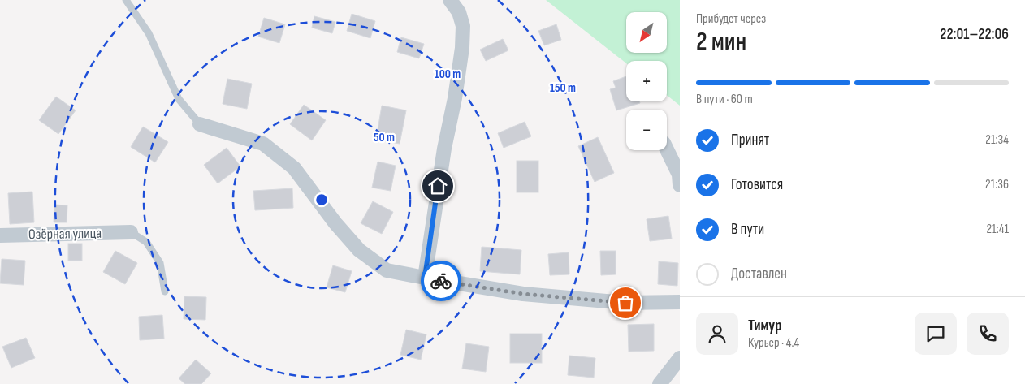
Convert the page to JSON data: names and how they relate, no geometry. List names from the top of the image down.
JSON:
{
  "streets": {
    "street": ["Озёрная улица"]
  },
  "north": "bottom left",
  "page": {
    "heading": ["2 мин", "Прибудет через", "22:01–22:06"],
    "panel": ["Тимур", "Курьер · 4.4"],
    "map_buttons": ["+", "−"],
    "bar": "В пути · 60 m",
    "list": [
      ["Принят", "21:34"],
      ["Готовится", "21:36"],
      ["В пути", "21:41"],
      "Доставлен"
    ]
  },
  "rings": ["100 m", "150 m", "50 m"]
}
